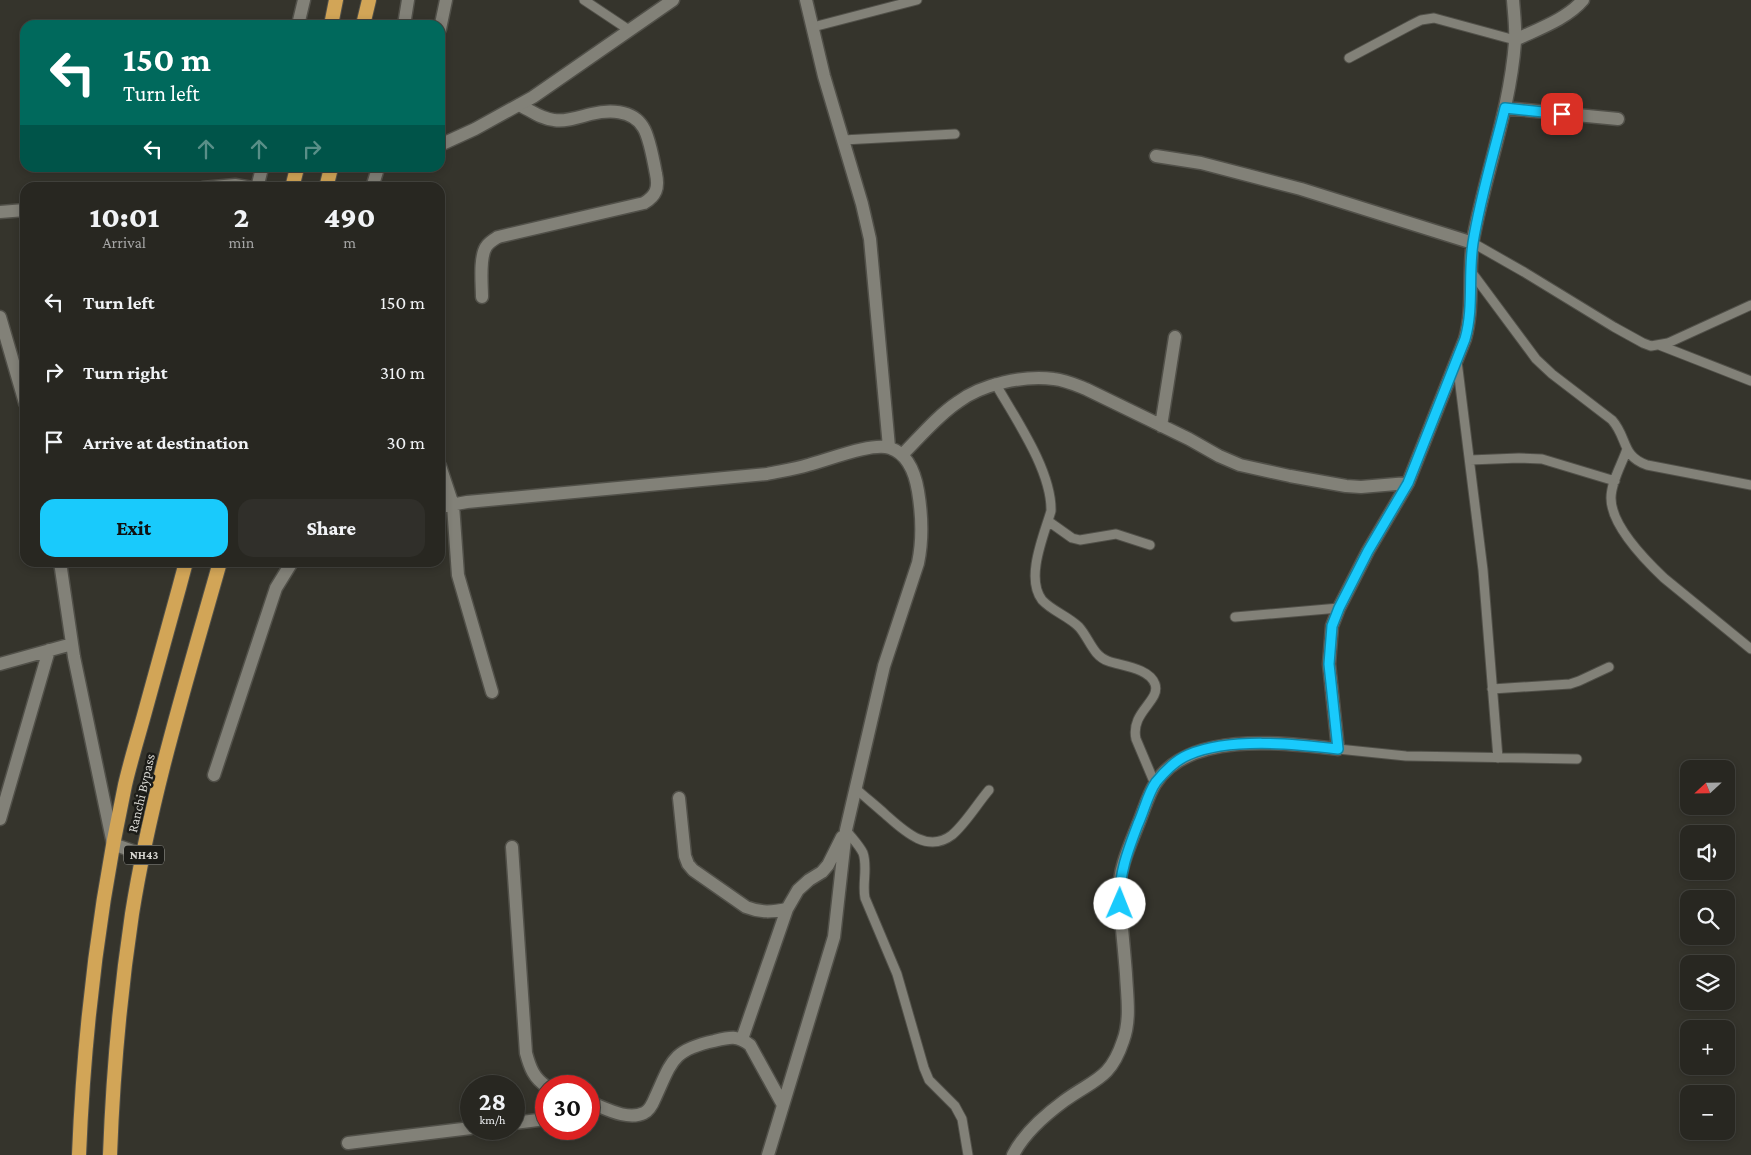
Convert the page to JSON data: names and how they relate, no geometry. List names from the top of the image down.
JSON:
{
  "streets": {
    "highway": ["Ranchi Bypass", "NH43"]
  },
  "north": "left",
  "page": {
    "turn": ["150 m", "Turn left"],
    "eta": [
      "10:01",
      "Arrival",
      "2",
      "min",
      "490",
      "m"
    ],
    "list": [
      {
        "name": "Turn left",
        "value": "150 m"
      },
      {
        "name": "Turn right",
        "value": "310 m"
      },
      {
        "name": "Arrive at destination",
        "value": "30 m"
      }
    ],
    "buttons": ["Exit", "Share"],
    "map_buttons": ["+", "−"],
    "speed": "28 km/h",
    "limit": "30"
  }
}
